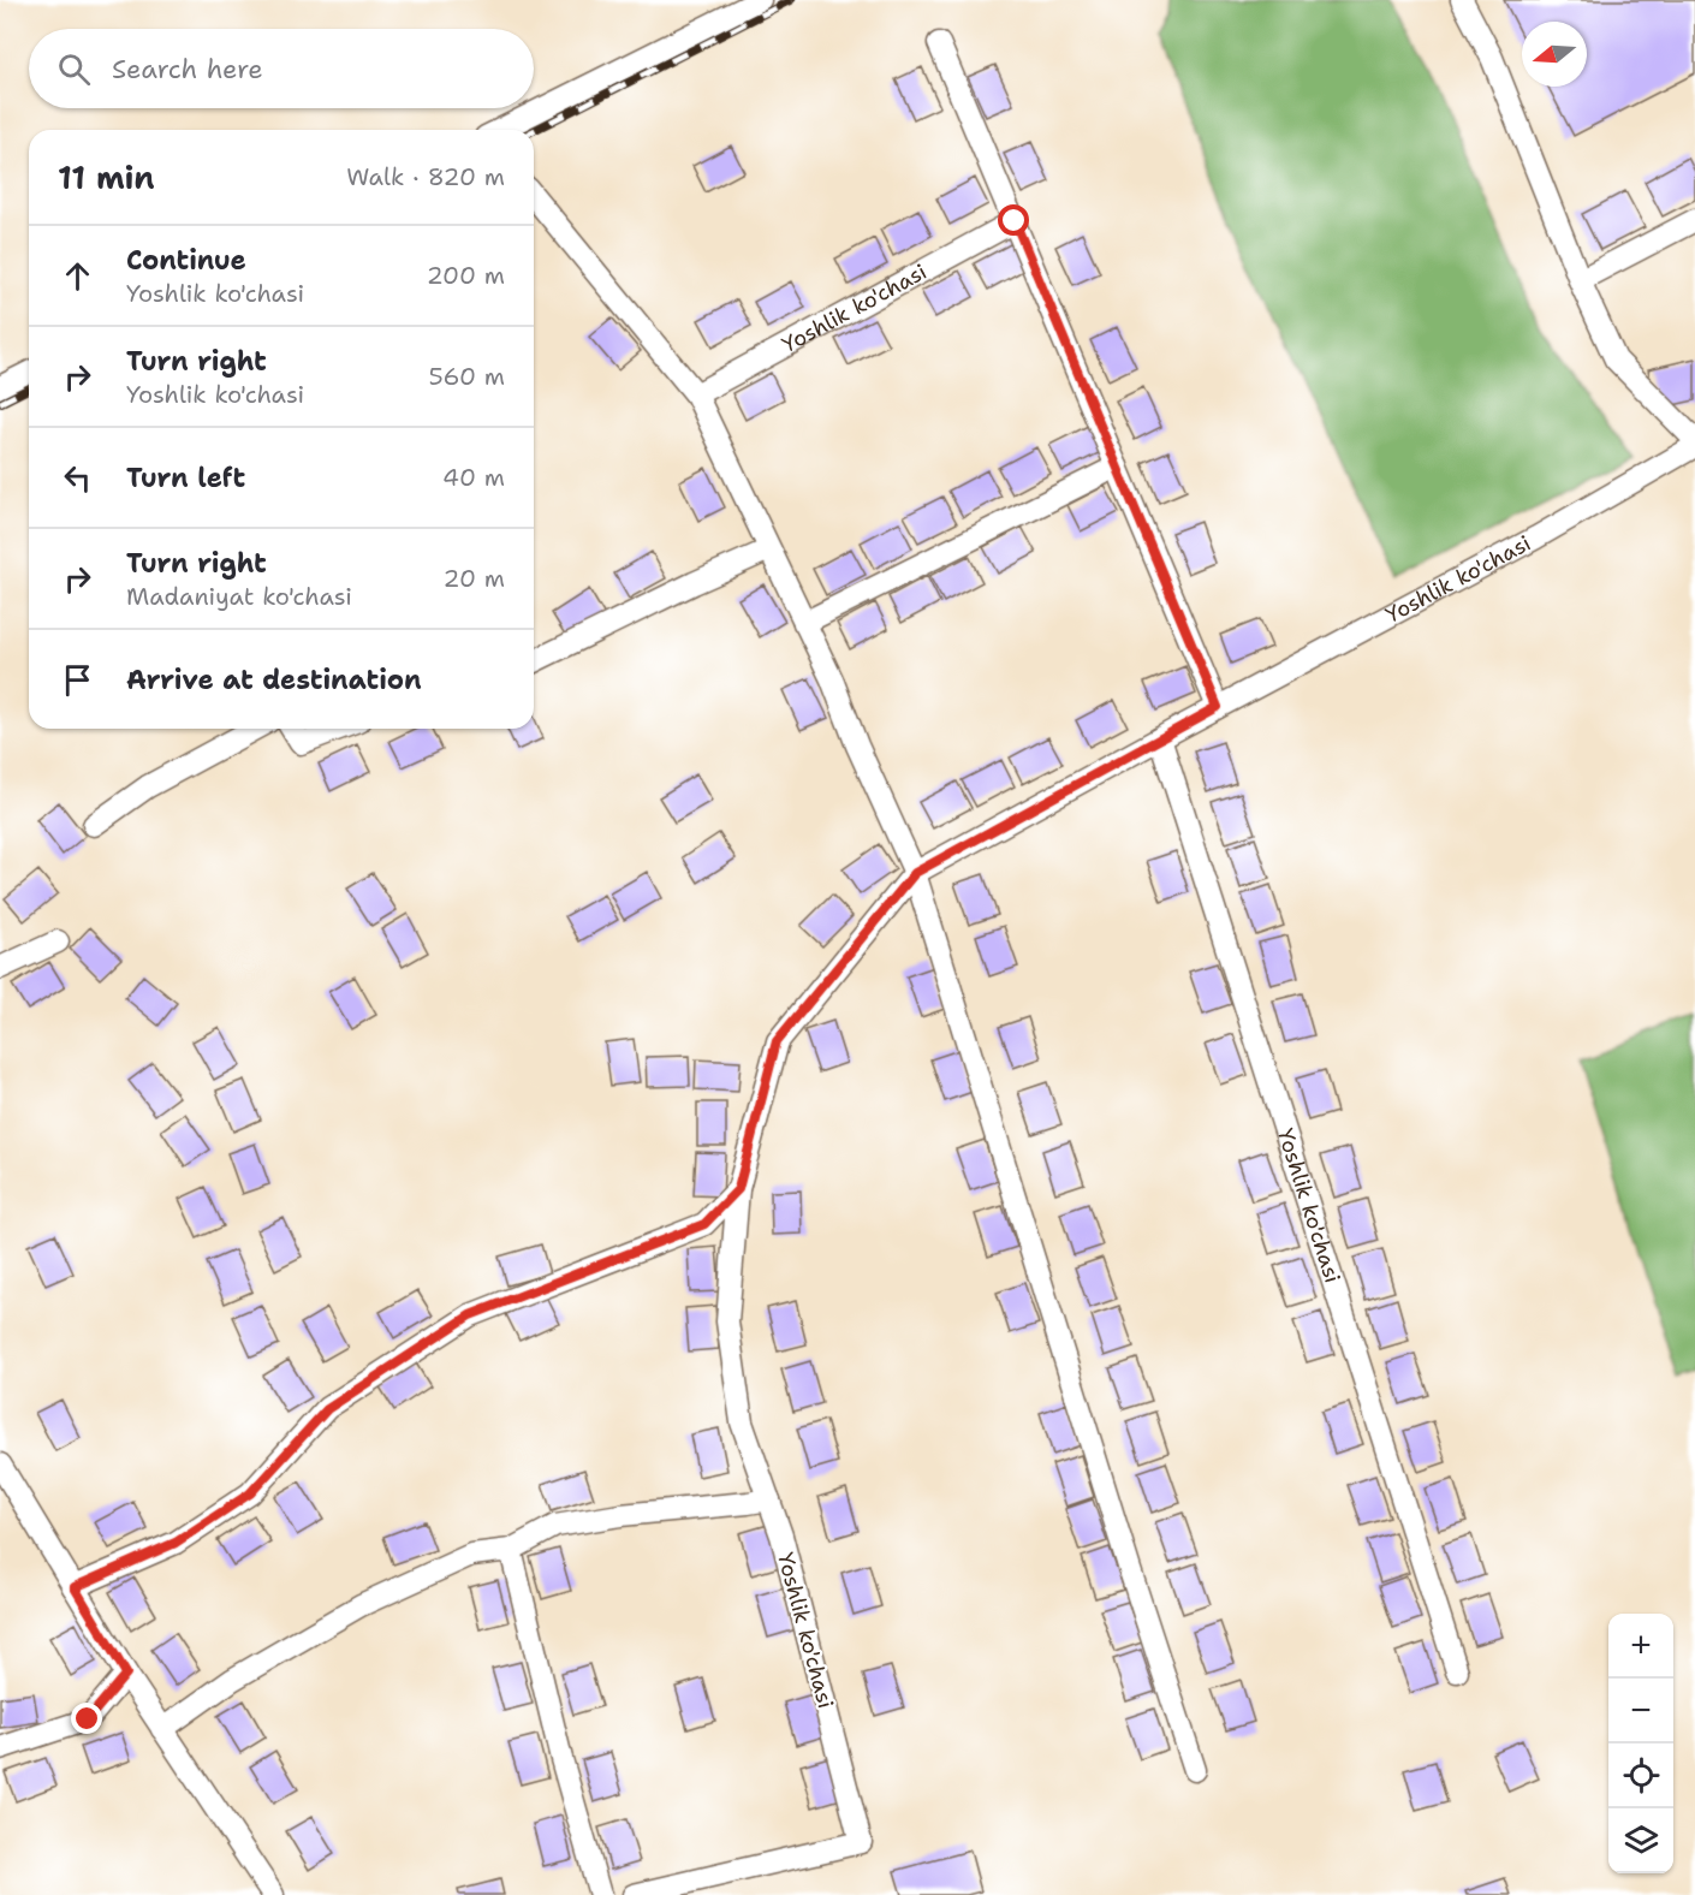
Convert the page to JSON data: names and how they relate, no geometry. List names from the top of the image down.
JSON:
{
  "streets": {
    "street": ["Yoshlik ko'chasi"]
  },
  "north": "left",
  "page": {
    "search": "Search here",
    "heading": ["11 min", "Walk · 820 m"],
    "list": [
      ["Continue", "Yoshlik ko'chasi", "200 m"],
      ["Turn right", "Yoshlik ko'chasi", "560 m"],
      ["Turn left", "40 m"],
      ["Turn right", "Madaniyat ko'chasi", "20 m"],
      "Arrive at destination"
    ],
    "map_buttons": ["+", "−"]
  }
}
